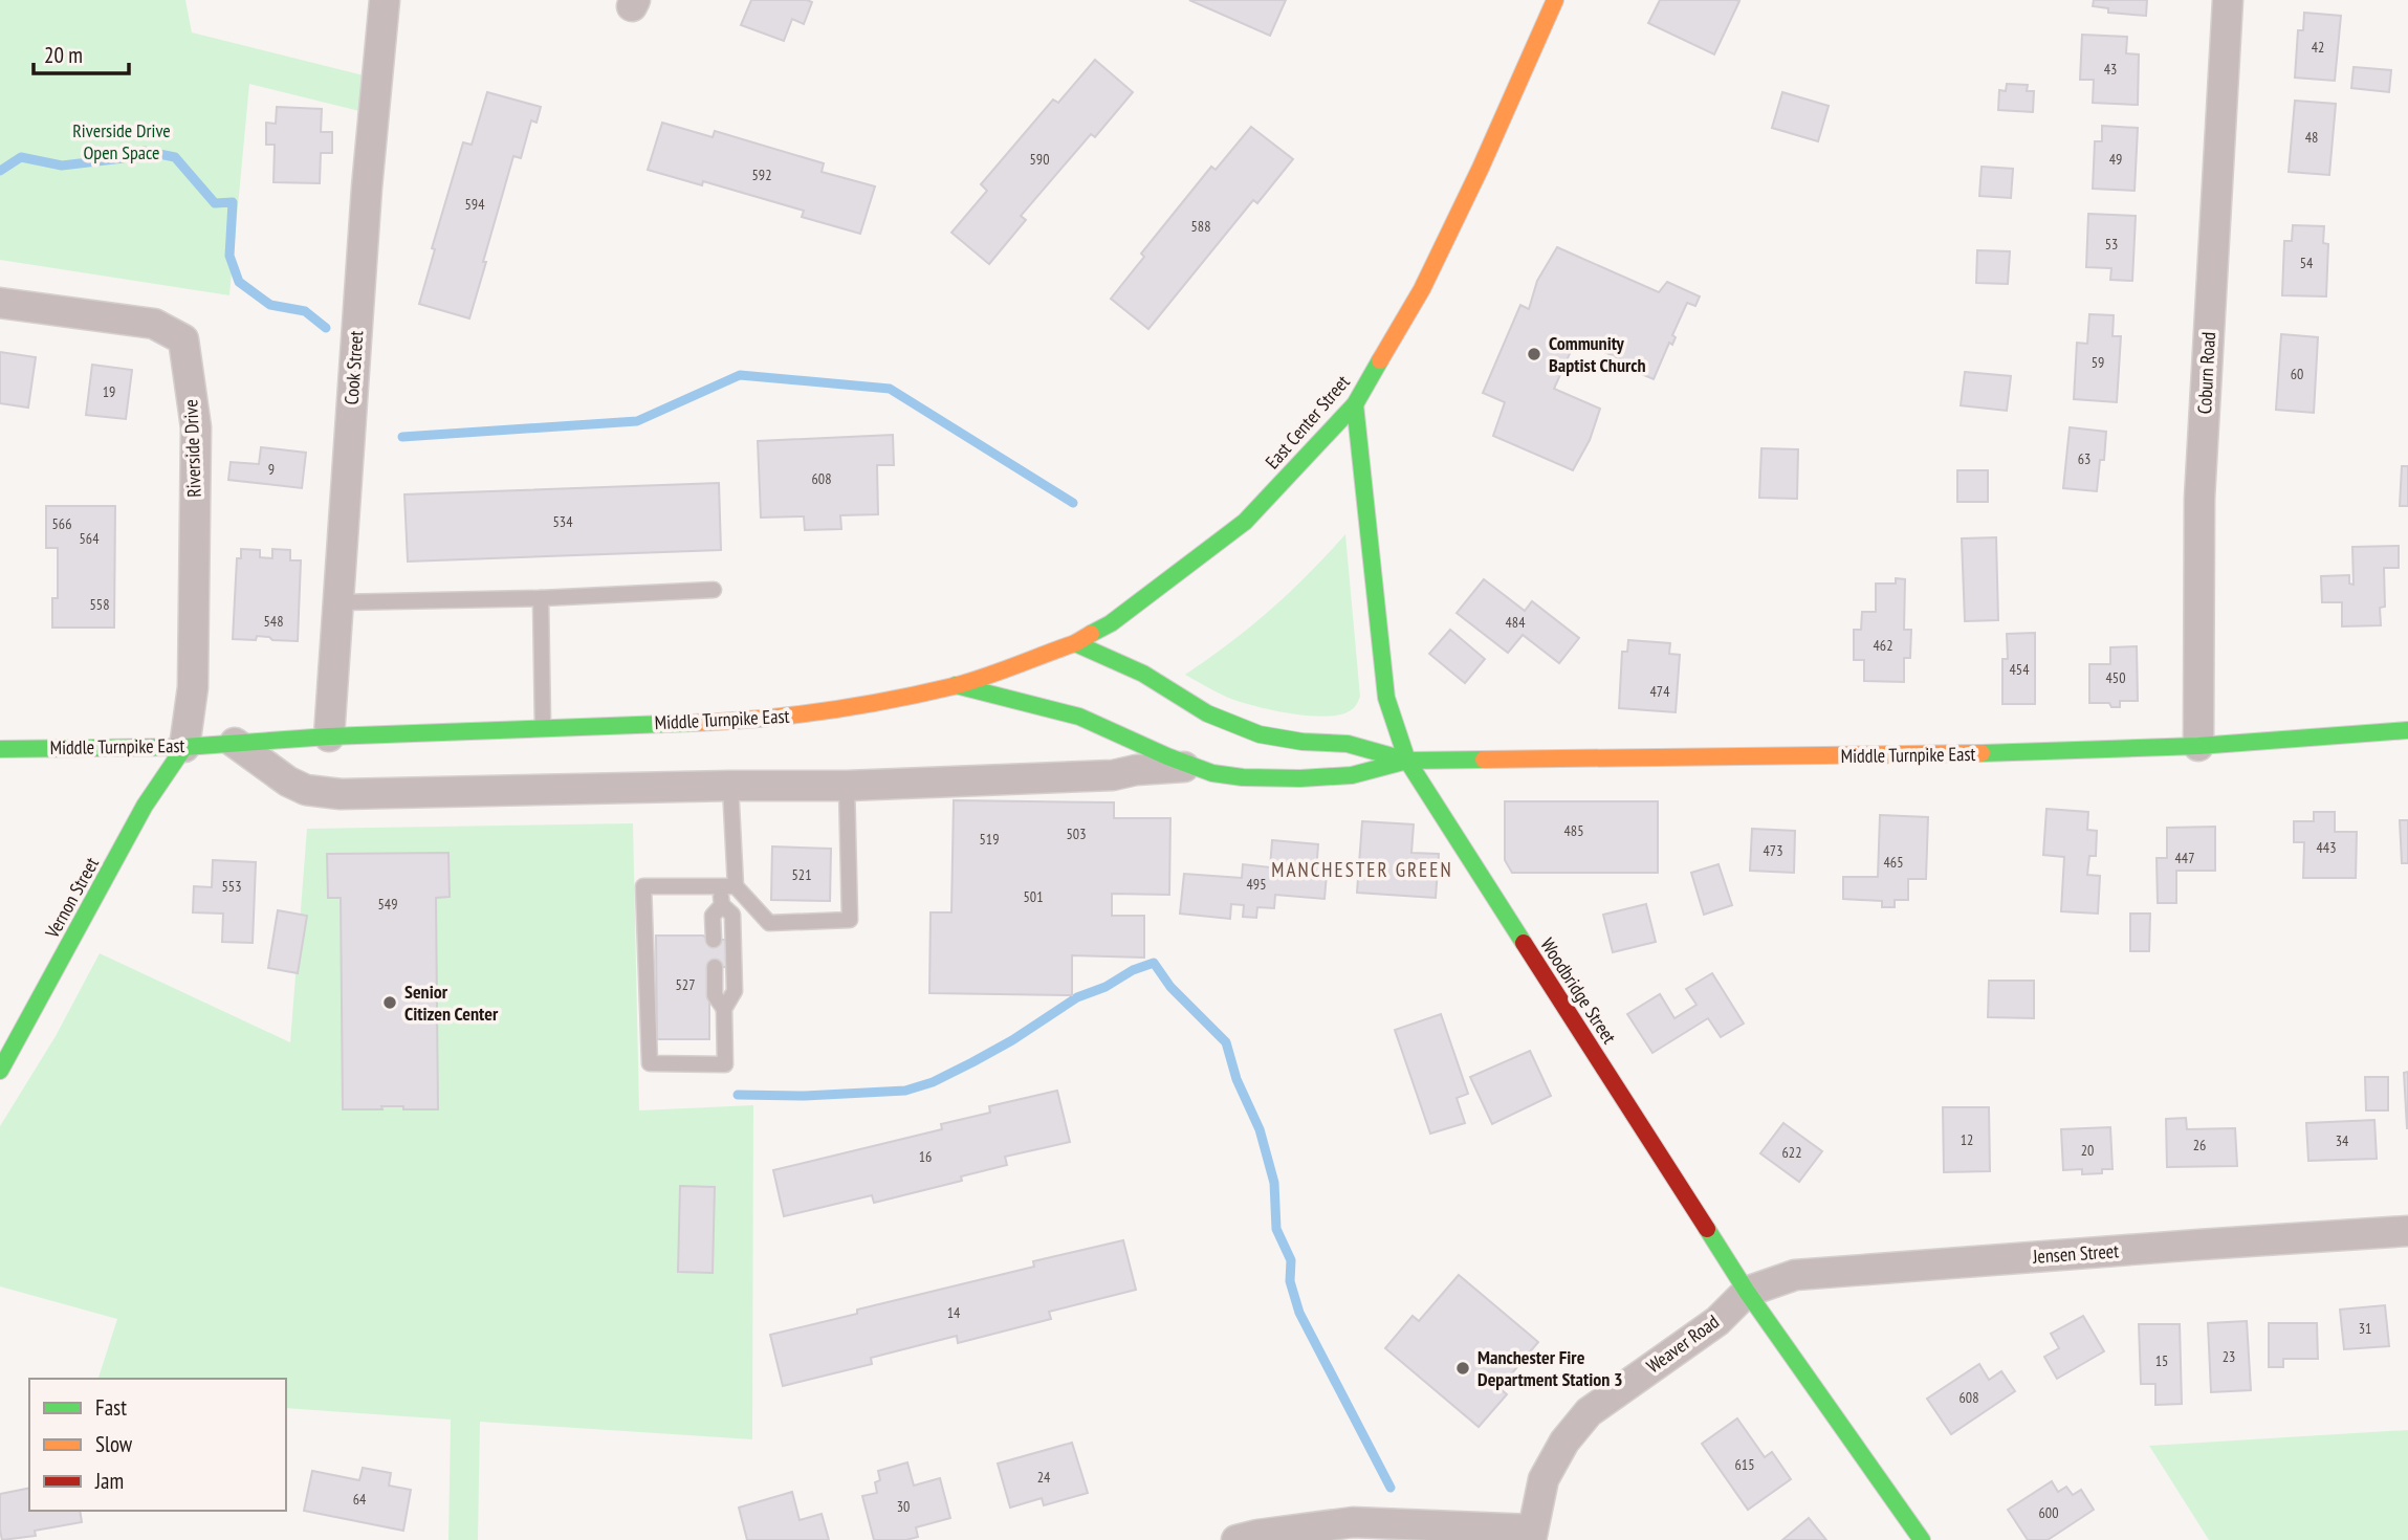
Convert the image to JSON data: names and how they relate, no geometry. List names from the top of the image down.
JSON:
{
  "streets": {
    "main road": [
      "East Center Street",
      "Middle Turnpike East",
      "Vernon Street",
      "Woodbridge Street"
    ],
    "street": [
      "Cook Street",
      "Coburn Road",
      "Riverside Drive",
      "Jensen Street",
      "Weaver Road"
    ]
  },
  "crossings": [
    ["Cook Street", "Middle Turnpike East"],
    ["Coburn Road", "Middle Turnpike East"],
    ["East Center Street", "Middle Turnpike East"],
    ["East Center Street", "Woodbridge Street"],
    ["Riverside Drive", "Middle Turnpike East"],
    ["Riverside Drive", "Vernon Street"],
    ["Middle Turnpike East", "Vernon Street"],
    ["Middle Turnpike East", "Woodbridge Street"],
    ["Woodbridge Street", "Jensen Street"],
    ["Woodbridge Street", "Weaver Road"],
    ["Jensen Street", "Weaver Road"]
  ],
  "districts": ["MANCHESTER GREEN"],
  "parks": ["Riverside Drive Open Space"],
  "places": ["Community Baptist Church", "Senior Citizen Center", "Manchester Fire Department Station 3"],
  "house_numbers": [
    "42",
    "43",
    "48",
    "590",
    "49",
    "592",
    "594",
    "588",
    "53",
    "54",
    "59",
    "60",
    "19",
    "63",
    "9",
    "608",
    "534",
    "566",
    "564",
    "558",
    "548",
    "484",
    "462",
    "454",
    "450",
    "474",
    "485",
    "503",
    "519",
    "443",
    "473",
    "447",
    "465",
    "521",
    "495",
    "553",
    "501",
    "549",
    "527",
    "12",
    "34",
    "26",
    "20",
    "622",
    "16",
    "14",
    "31",
    "23",
    "15",
    "608",
    "615",
    "24",
    "64",
    "30",
    "600"
  ],
  "legend": ["Fast", "Slow", "Jam"],
  "scale_bar": "20 m"
}
